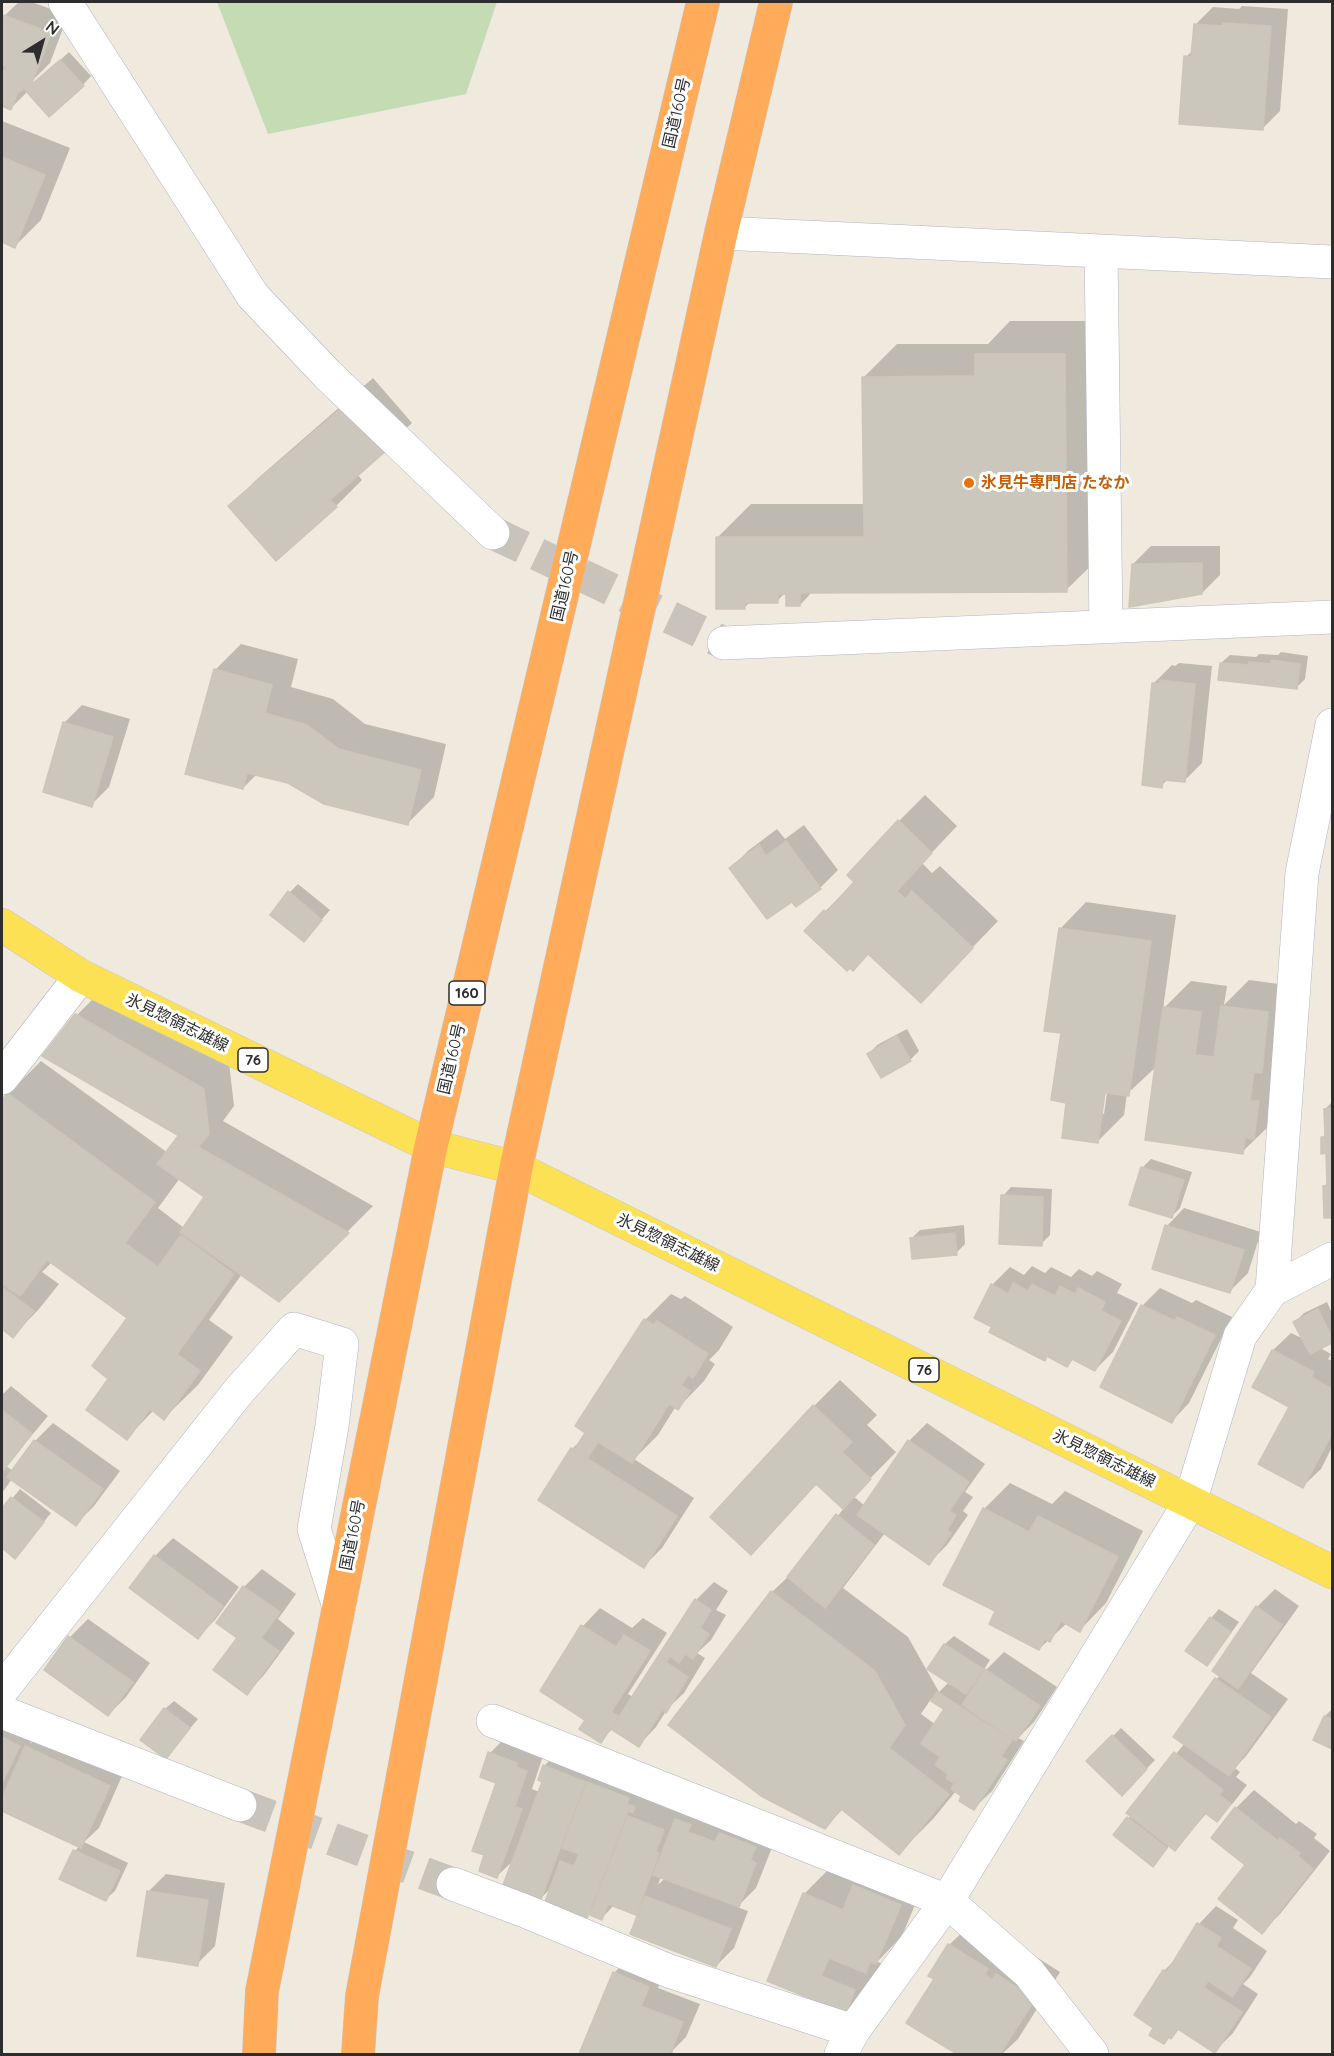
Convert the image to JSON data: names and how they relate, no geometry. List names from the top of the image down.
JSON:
{
  "streets": {
    "highway": ["国道160号", "160"],
    "main road": ["氷見惣領志雄線", "76"]
  },
  "crossings": [
    ["国道160号", "氷見惣領志雄線"]
  ],
  "places": ["氷見牛専門店 たなか"],
  "north": "top right"
}
